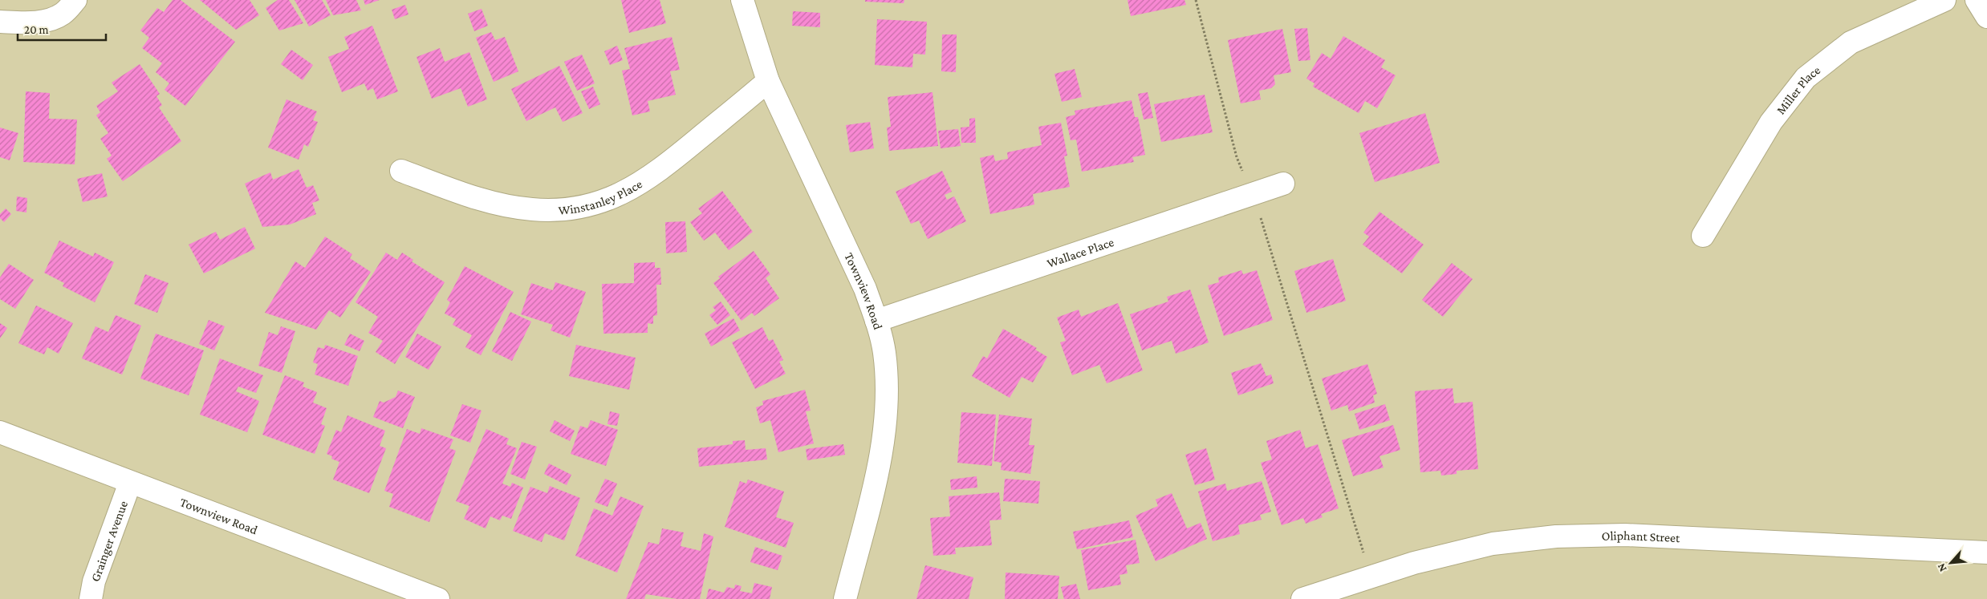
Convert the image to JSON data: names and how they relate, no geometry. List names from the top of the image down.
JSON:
{
  "streets": {
    "street": [
      "Miller Place",
      "Winstanley Place",
      "Wallace Place",
      "Townview Road",
      "Oliphant Street",
      "Grainger Avenue"
    ]
  },
  "crossings": [
    ["Winstanley Place", "Townview Road"],
    ["Wallace Place", "Townview Road"],
    ["Townview Road", "Grainger Avenue"]
  ],
  "scale_bar": "20 m",
  "north": "bottom left"
}
